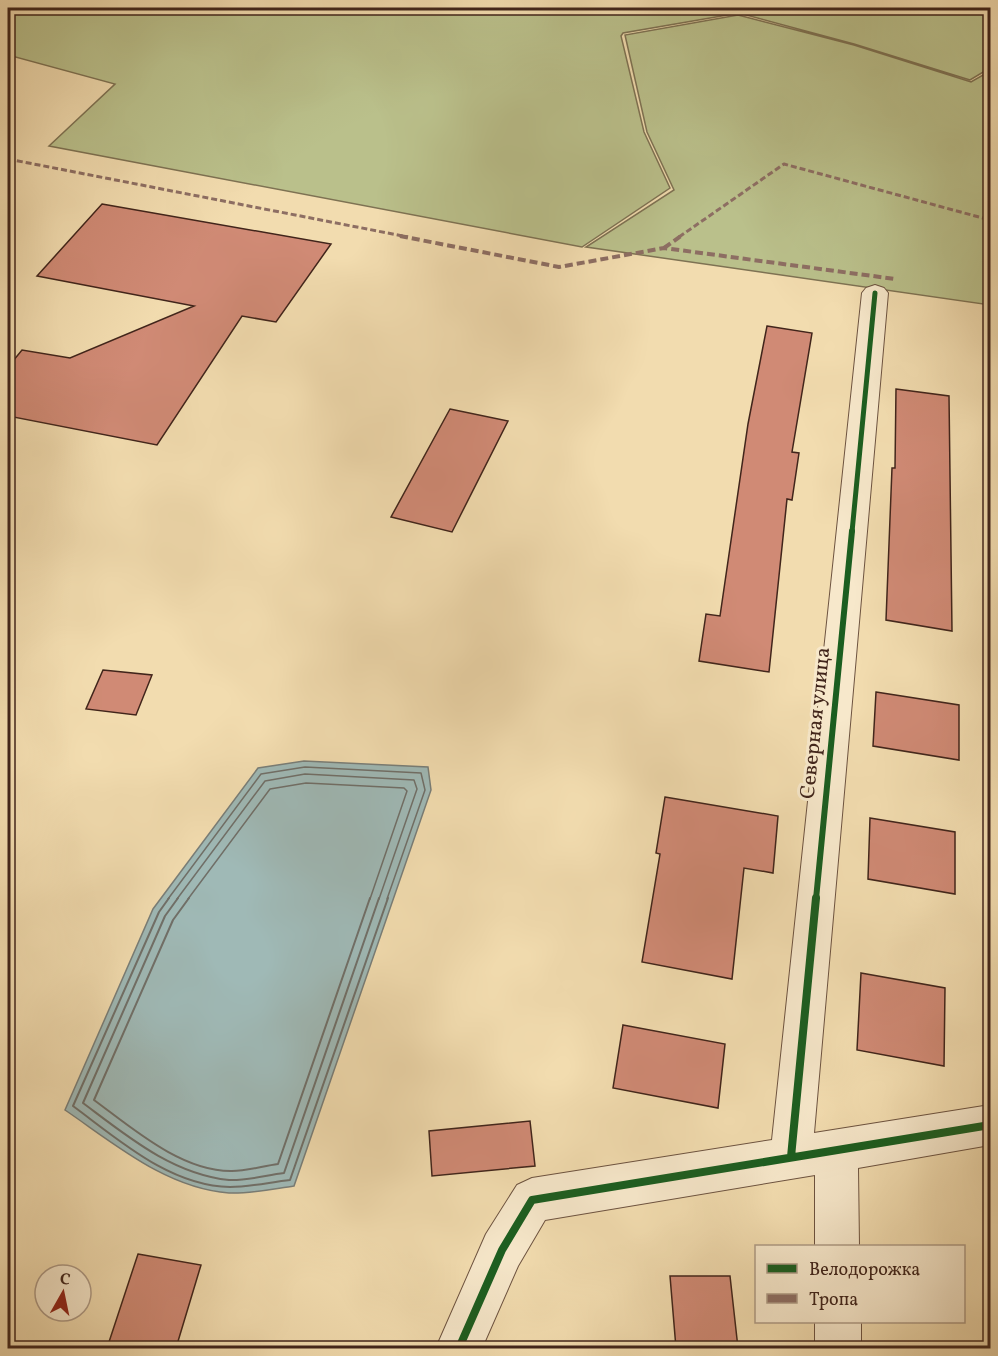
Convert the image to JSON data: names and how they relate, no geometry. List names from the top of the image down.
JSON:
{
  "streets": {
    "street": ["Северная улица"]
  },
  "legend": ["Велодорожка", "Тропа"],
  "north": "top"
}
